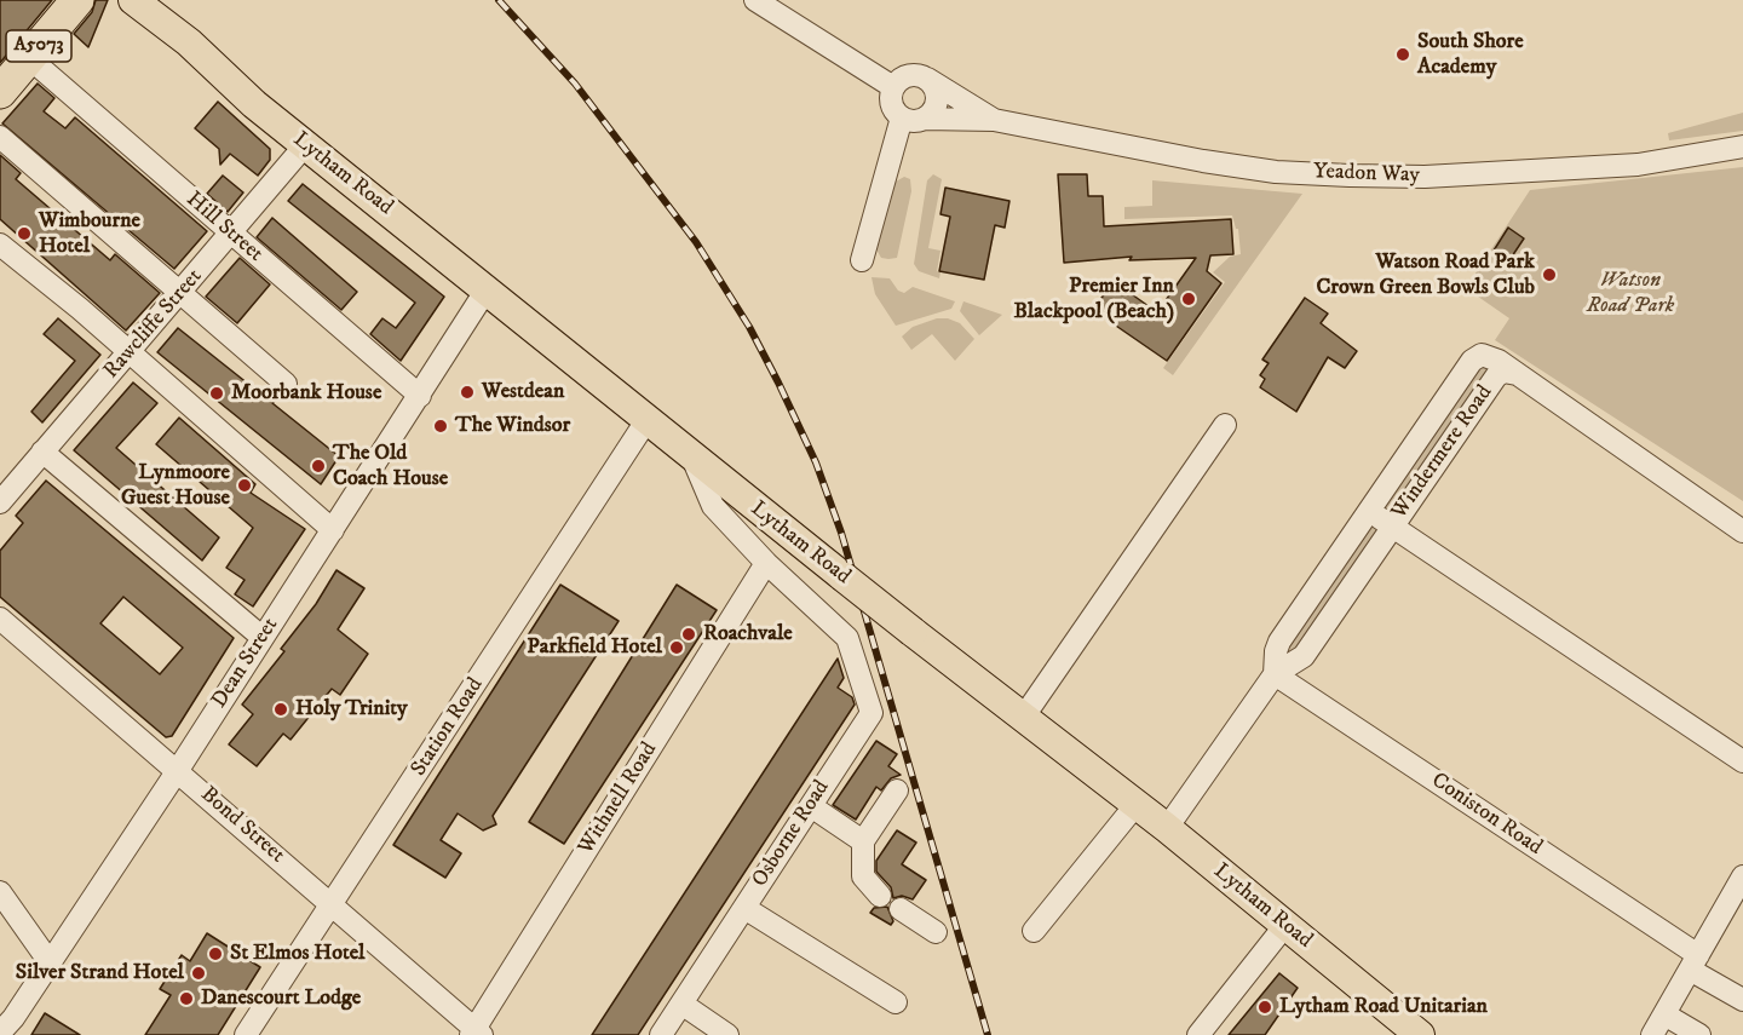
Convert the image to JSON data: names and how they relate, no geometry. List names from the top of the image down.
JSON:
{
  "streets": {
    "highway": ["A5073"],
    "main road": ["Lytham Road"],
    "street": [
      "Yeadon Way",
      "Hill Street",
      "Rawcliffe Street",
      "Windermere Road",
      "Dean Street",
      "Station Road",
      "Withnell Road",
      "Coniston Road",
      "Bond Street",
      "Osborne Road"
    ]
  },
  "crossings": [
    ["A5073", "Hill Street"],
    ["Lytham Road", "Rawcliffe Street"],
    ["Lytham Road", "Windermere Road"],
    ["Lytham Road", "Dean Street"],
    ["Lytham Road", "Station Road"],
    ["Hill Street", "Rawcliffe Street"],
    ["Hill Street", "Dean Street"],
    ["Windermere Road", "Coniston Road"],
    ["Dean Street", "Bond Street"],
    ["Station Road", "Bond Street"],
    ["Withnell Road", "Bond Street"],
    ["Withnell Road", "Osborne Road"]
  ],
  "parks": ["Watson Road Park"],
  "places": [
    "South Shore Academy",
    "Wimbourne Hotel",
    "Watson Road Park Crown Green Bowls Club",
    "Premier Inn Blackpool (Beach)",
    "Westdean",
    "Moorbank House",
    "The Windsor",
    "The Old Coach House",
    "Lynmoore Guest House",
    "Roachvale",
    "Parkfield Hotel",
    "Holy Trinity",
    "St Elmos Hotel",
    "Silver Strand Hotel",
    "Danescourt Lodge",
    "Lytham Road Unitarian"
  ]
}
